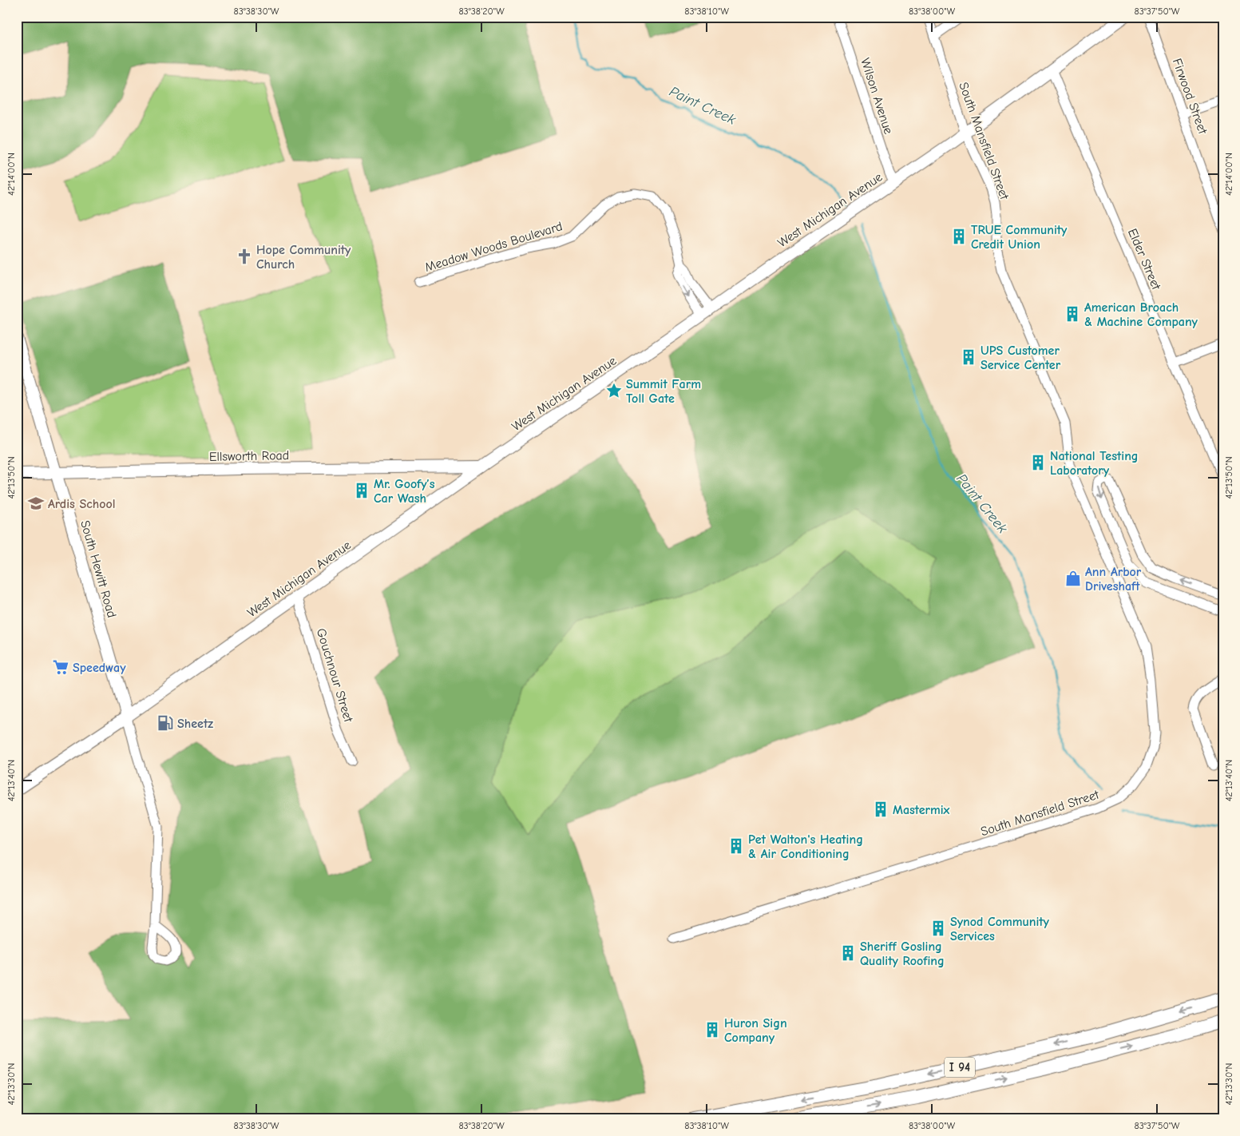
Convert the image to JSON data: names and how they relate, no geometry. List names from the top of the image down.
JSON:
{
  "streets": {
    "highway": ["I 94"],
    "main road": ["West Michigan Avenue", "Ellsworth Road", "South Hewitt Road"],
    "street": [
      "Wilson Avenue",
      "Firwood Street",
      "South Mansfield Street",
      "Meadow Woods Boulevard",
      "Elder Street",
      "Gouchnour Street"
    ]
  },
  "crossings": [
    ["Wilson Avenue", "West Michigan Avenue"],
    ["South Mansfield Street", "West Michigan Avenue"],
    ["West Michigan Avenue", "Meadow Woods Boulevard"],
    ["West Michigan Avenue", "Elder Street"],
    ["West Michigan Avenue", "Ellsworth Road"],
    ["West Michigan Avenue", "South Hewitt Road"],
    ["West Michigan Avenue", "Gouchnour Street"],
    ["Ellsworth Road", "South Hewitt Road"]
  ],
  "water": ["Paint Creek"],
  "places": {
    "building": [
      "TRUE Community Credit Union",
      "American Broach & Machine Company",
      "UPS Customer Service Center",
      "National Testing Laboratory",
      "Mr. Goofy’s Car Wash",
      "Mastermix",
      "Pet Walton's Heating & Air Conditioning",
      "Synod Community Services",
      "Sheriff Gosling Quality Roofing",
      "Huron Sign Company"
    ],
    "church": ["Hope Community Church"],
    "place": ["Summit Farm Toll Gate"],
    "school or university": ["Ardis School"],
    "shop": ["Ann Arbor Driveshaft"],
    "supermarket": ["Speedway"],
    "fuel station": ["Sheetz"]
  },
  "coordinates": [
    "83°38'30\"W",
    "83°38'20\"W",
    "83°38'10\"W",
    "83°38'00\"W",
    "83°37'50\"W",
    "42°14'00\"N",
    "42°13'50\"N",
    "42°13'40\"N",
    "42°13'30\"N"
  ]
}
